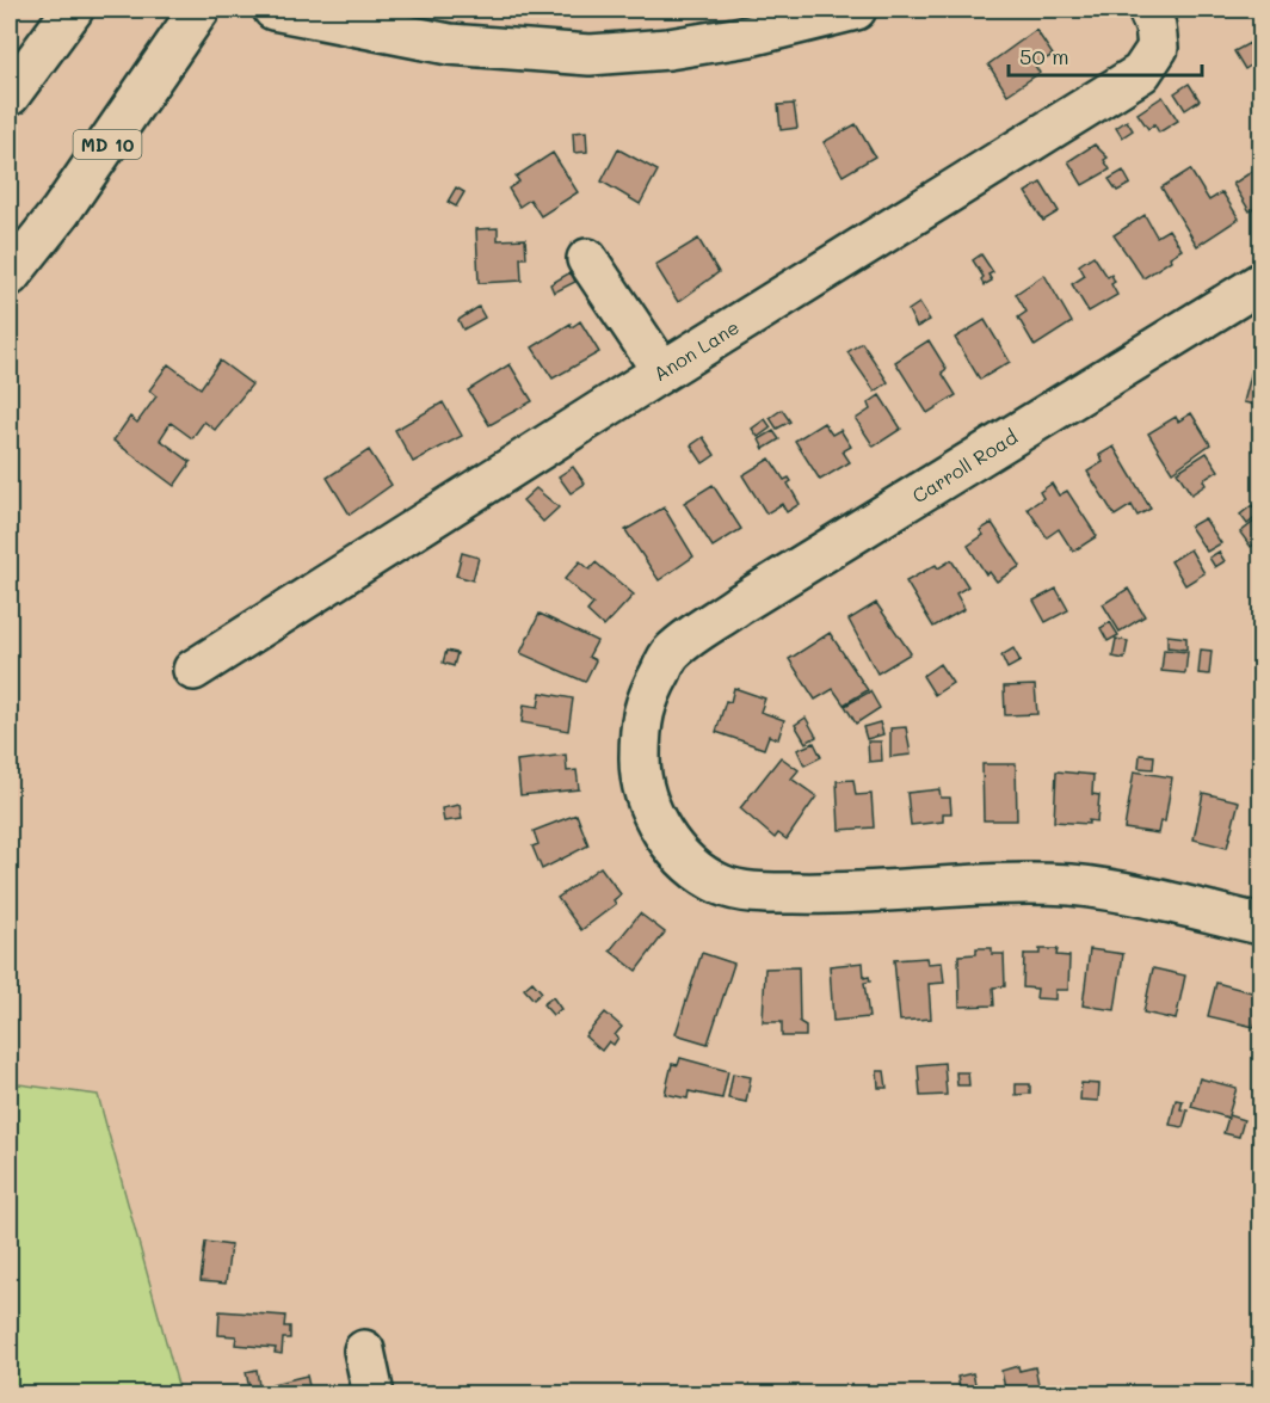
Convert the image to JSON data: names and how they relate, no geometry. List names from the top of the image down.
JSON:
{
  "streets": {
    "main road": ["MD 10", "Anon Lane", "Carroll Road"]
  },
  "scale_bar": "50 m"
}
